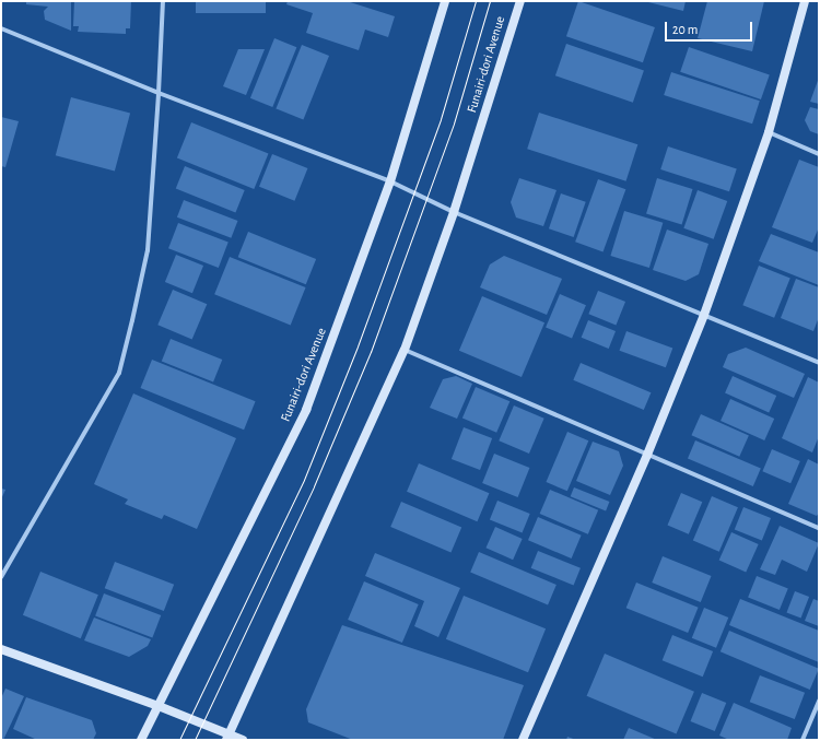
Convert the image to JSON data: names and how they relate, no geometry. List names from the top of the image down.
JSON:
{
  "streets": {
    "street": ["Funairi-dori Avenue"]
  },
  "scale_bar": "20 m"
}
